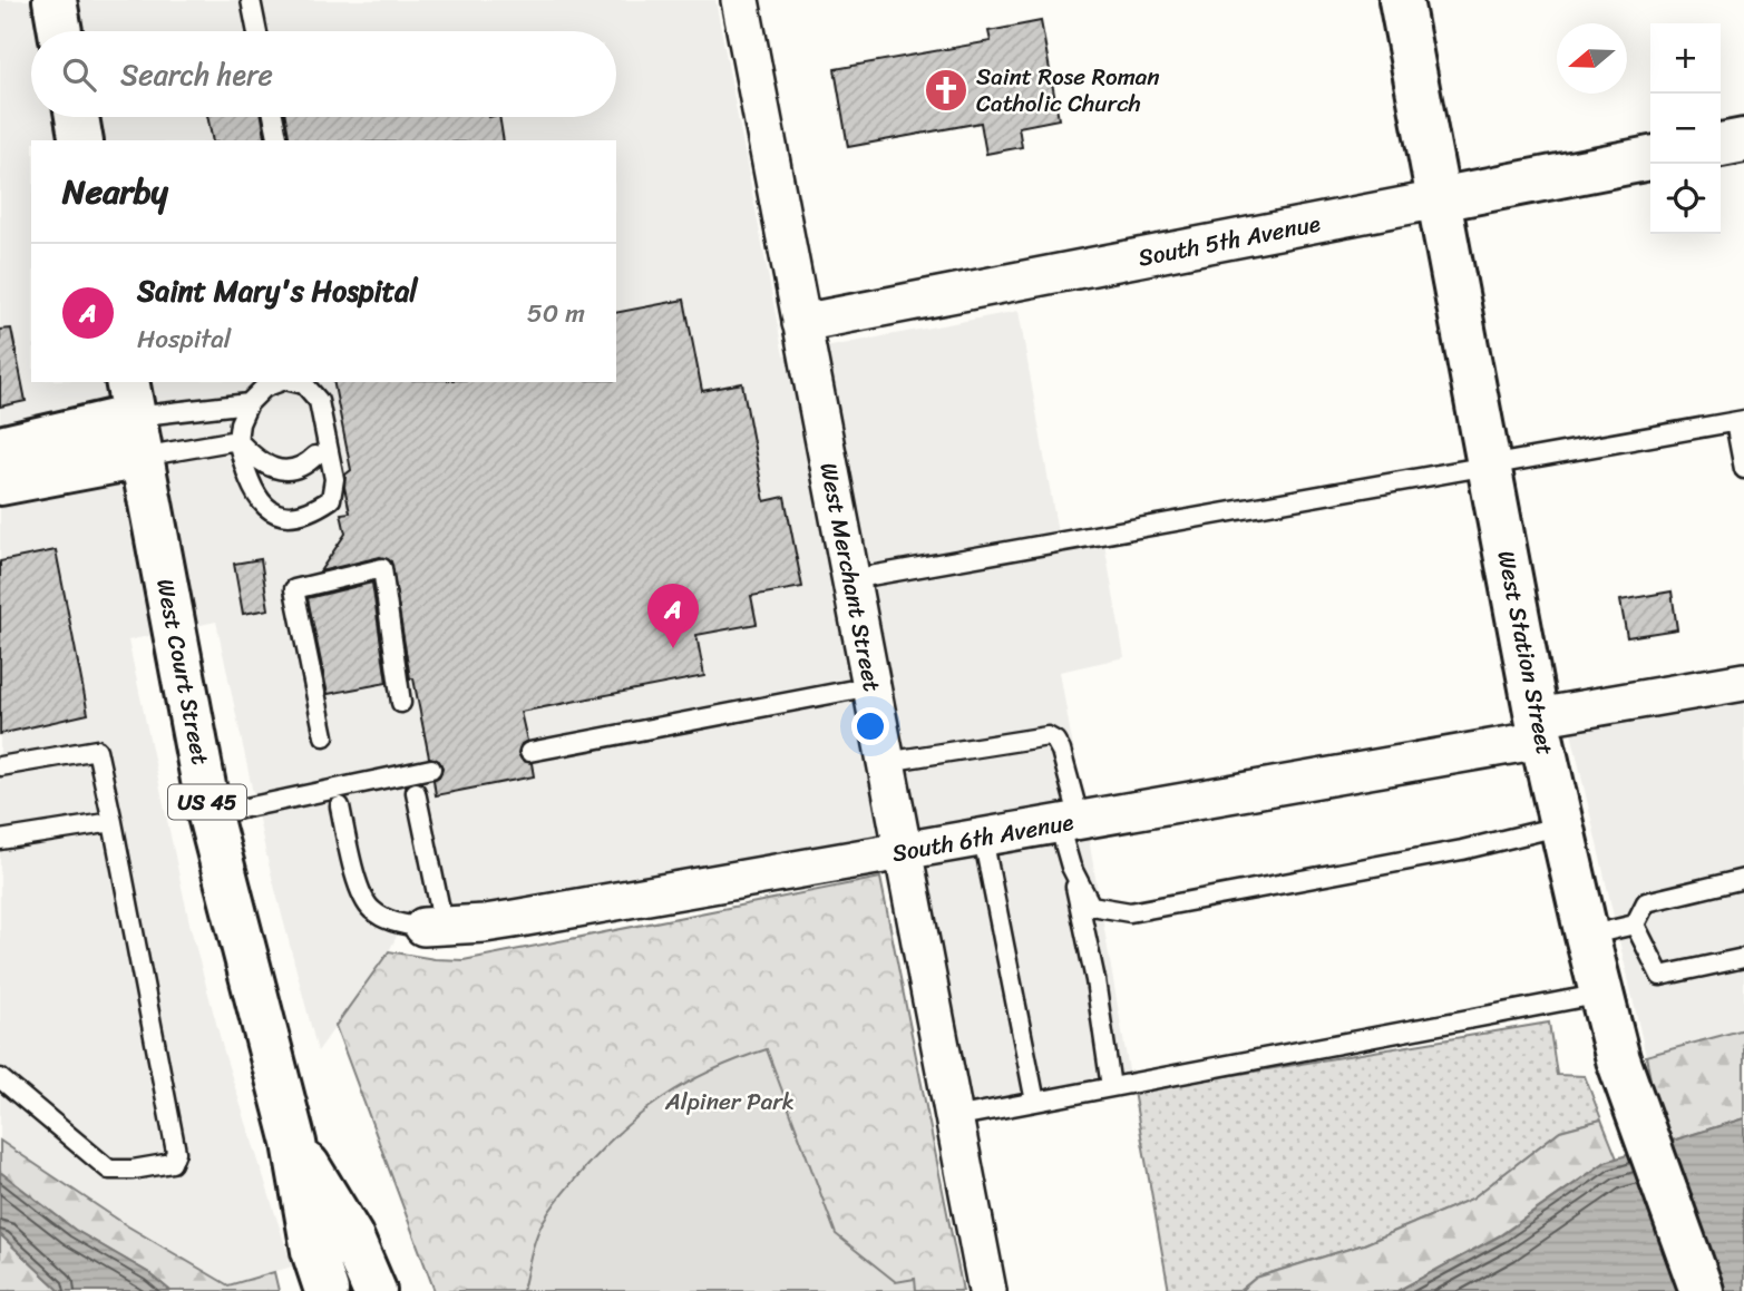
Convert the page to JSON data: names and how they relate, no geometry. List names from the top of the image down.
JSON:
{
  "streets": {
    "main road": [
      "South 5th Avenue",
      "West Station Street",
      "West Court Street",
      "US 45"
    ],
    "street": ["West Merchant Street", "South 6th Avenue"]
  },
  "crossings": [
    ["South 5th Avenue", "West Merchant Street"],
    ["South 5th Avenue", "West Station Street"],
    ["West Merchant Street", "South 6th Avenue"],
    ["West Station Street", "South 6th Avenue"]
  ],
  "parks": ["Alpiner Park"],
  "places": {
    "church": ["Saint Rose Roman Catholic Church"]
  },
  "north": "left",
  "page": {
    "map_buttons": ["+", "−"],
    "search": "Search here",
    "heading": "Nearby",
    "list": [
      {
        "mark": "A",
        "name": "Saint Mary's Hospital",
        "note": "Hospital",
        "value": "50 m"
      }
    ],
    "pins": "A"
  }
}
